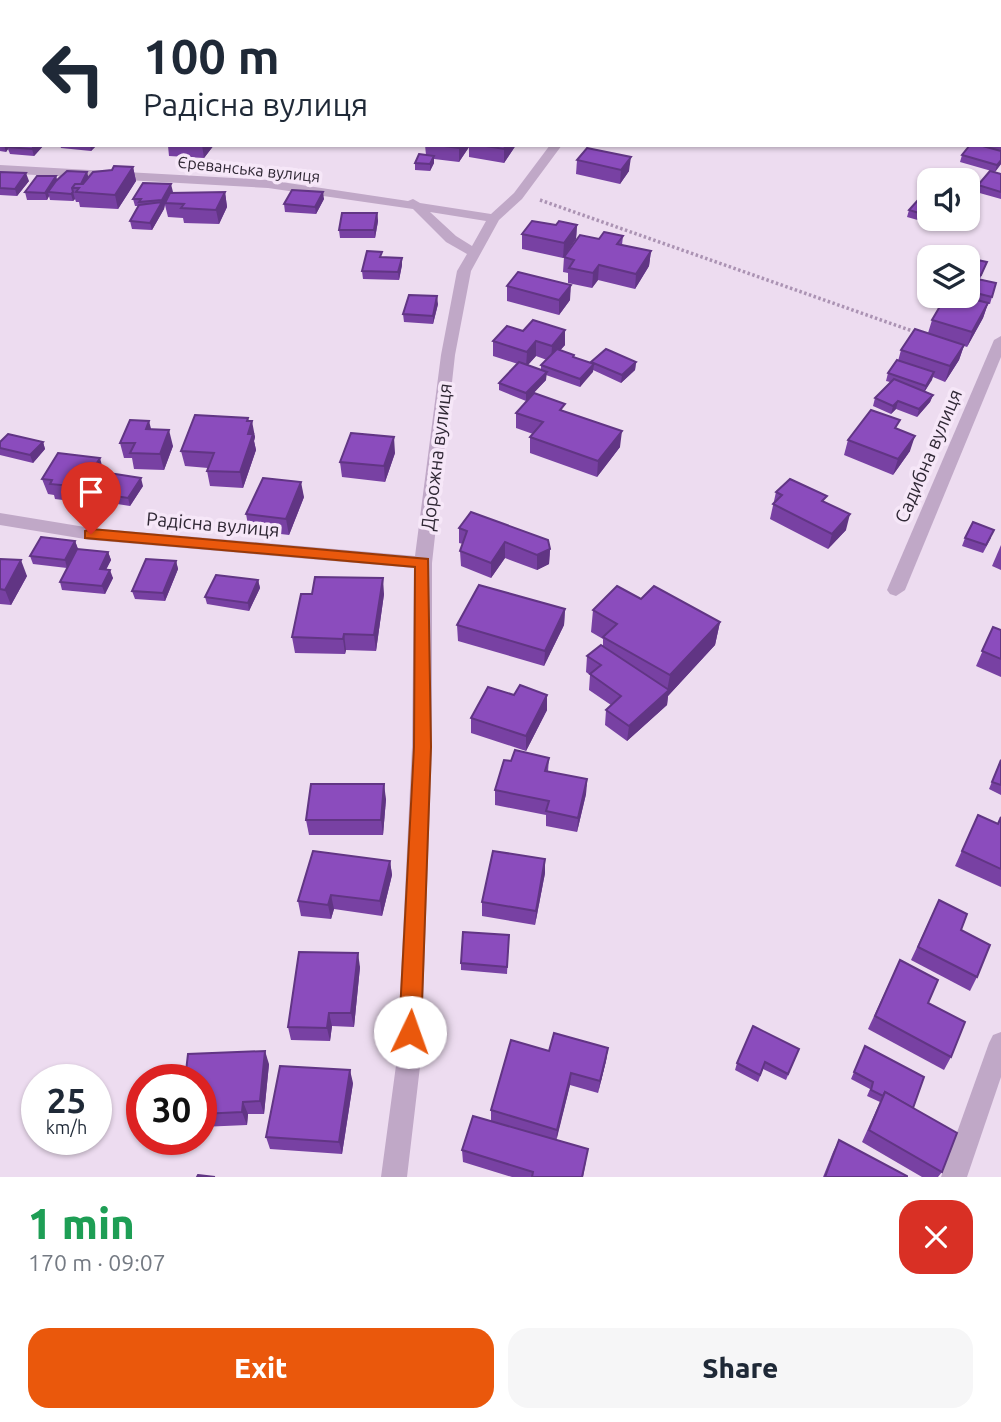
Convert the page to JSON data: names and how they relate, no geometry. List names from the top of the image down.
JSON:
{
  "streets": {
    "street": [
      "Єреванська вулиця",
      "Садибна вулиця",
      "Дорожна вулиця",
      "Радісна вулиця"
    ]
  },
  "crossings": [
    ["Єреванська вулиця", "Дорожна вулиця"],
    ["Дорожна вулиця", "Радісна вулиця"]
  ],
  "page": {
    "turn": ["100 m", "Радісна вулиця"],
    "speed": "25 km/h",
    "limit": "30",
    "heading": ["1 min", "170 m · 09:07"],
    "buttons": ["Exit", "Share"]
  }
}
